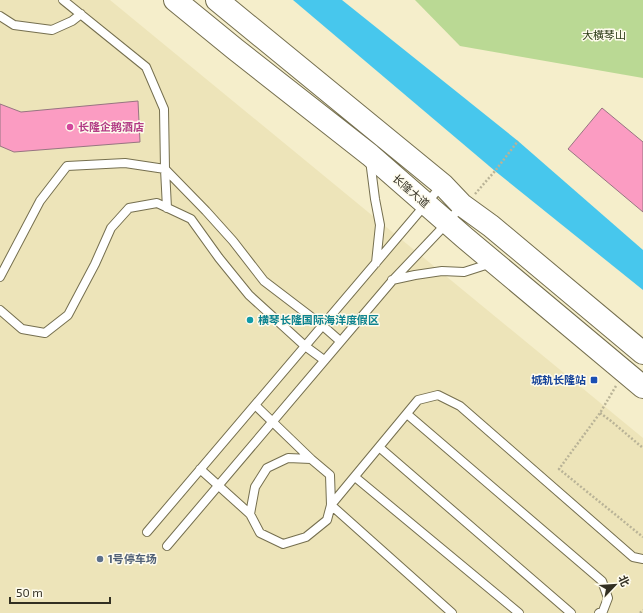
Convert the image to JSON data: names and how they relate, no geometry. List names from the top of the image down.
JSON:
{
  "streets": {
    "main road": ["长隆大道"]
  },
  "parks": ["大橫琴山"],
  "places": {
    "other": ["长隆企鹅酒店", "横琴长隆国际海洋度假区", "1号停车场"],
    "transit": ["城轨长隆站"]
  },
  "scale_bar": "50 m",
  "north": "top right"
}
